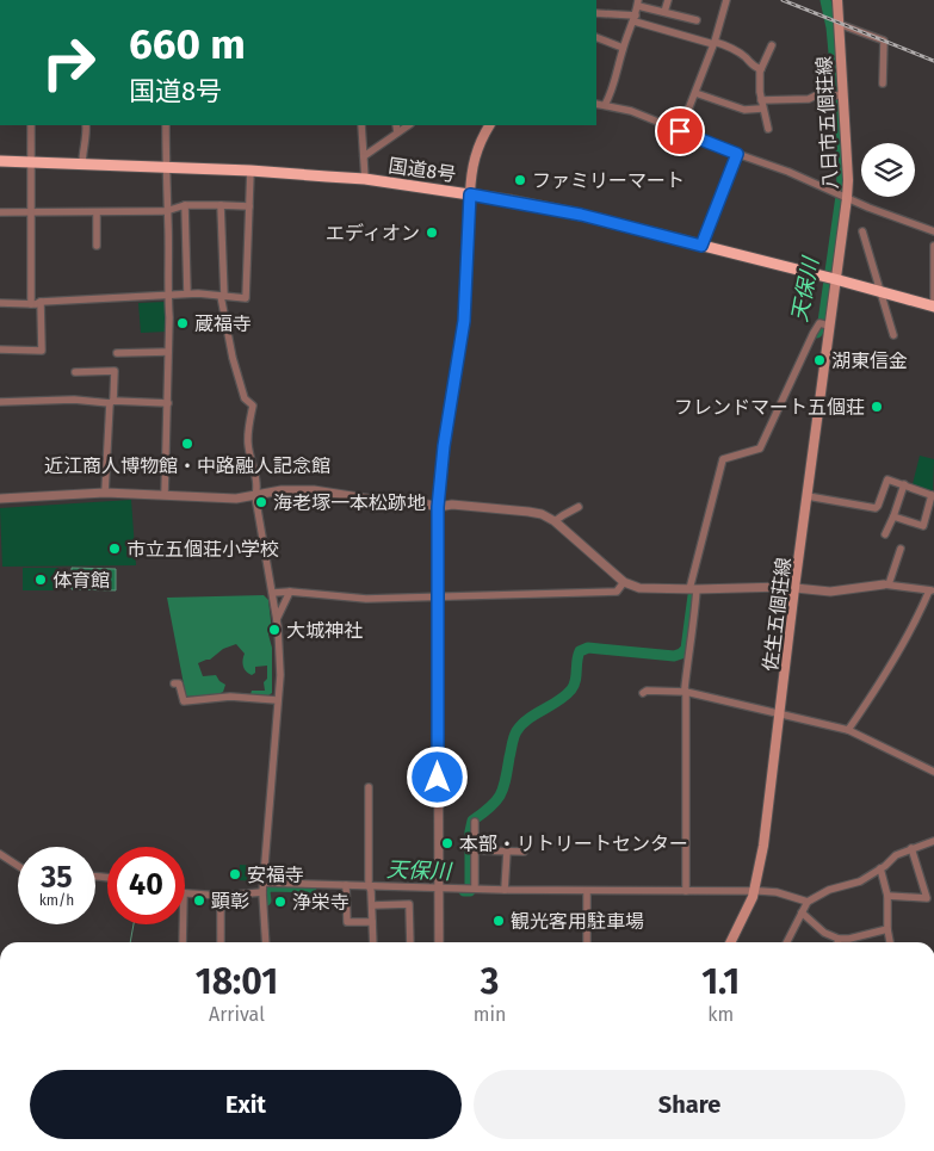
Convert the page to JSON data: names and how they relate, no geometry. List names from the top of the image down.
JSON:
{
  "streets": {
    "highway": ["国道8号"],
    "main road": ["八日市五個荘線", "佐生五個荘線"]
  },
  "crossings": [
    ["八日市五個荘線", "国道8号"],
    ["八日市五個荘線", "佐生五個荘線"],
    ["国道8号", "佐生五個荘線"]
  ],
  "water": ["天保川"],
  "places": [
    "ファミリーマート",
    "エディオン",
    "蔵福寺",
    "湖東信金",
    "フレンドマート五個荘",
    "近江商人博物館・中路融人記念館",
    "海老塚一本松跡地",
    "市立五個荘小学校",
    "体育館",
    "大城神社",
    "本部・リトリートセンター",
    "安福寺",
    "顕彰",
    "浄栄寺",
    "観光客用駐車場"
  ],
  "page": {
    "turn": ["660 m", "国道8号"],
    "speed": "35 km/h",
    "limit": "40",
    "eta": [
      "18:01",
      "Arrival",
      "3",
      "min",
      "1.1",
      "km"
    ],
    "buttons": ["Exit", "Share"]
  }
}
